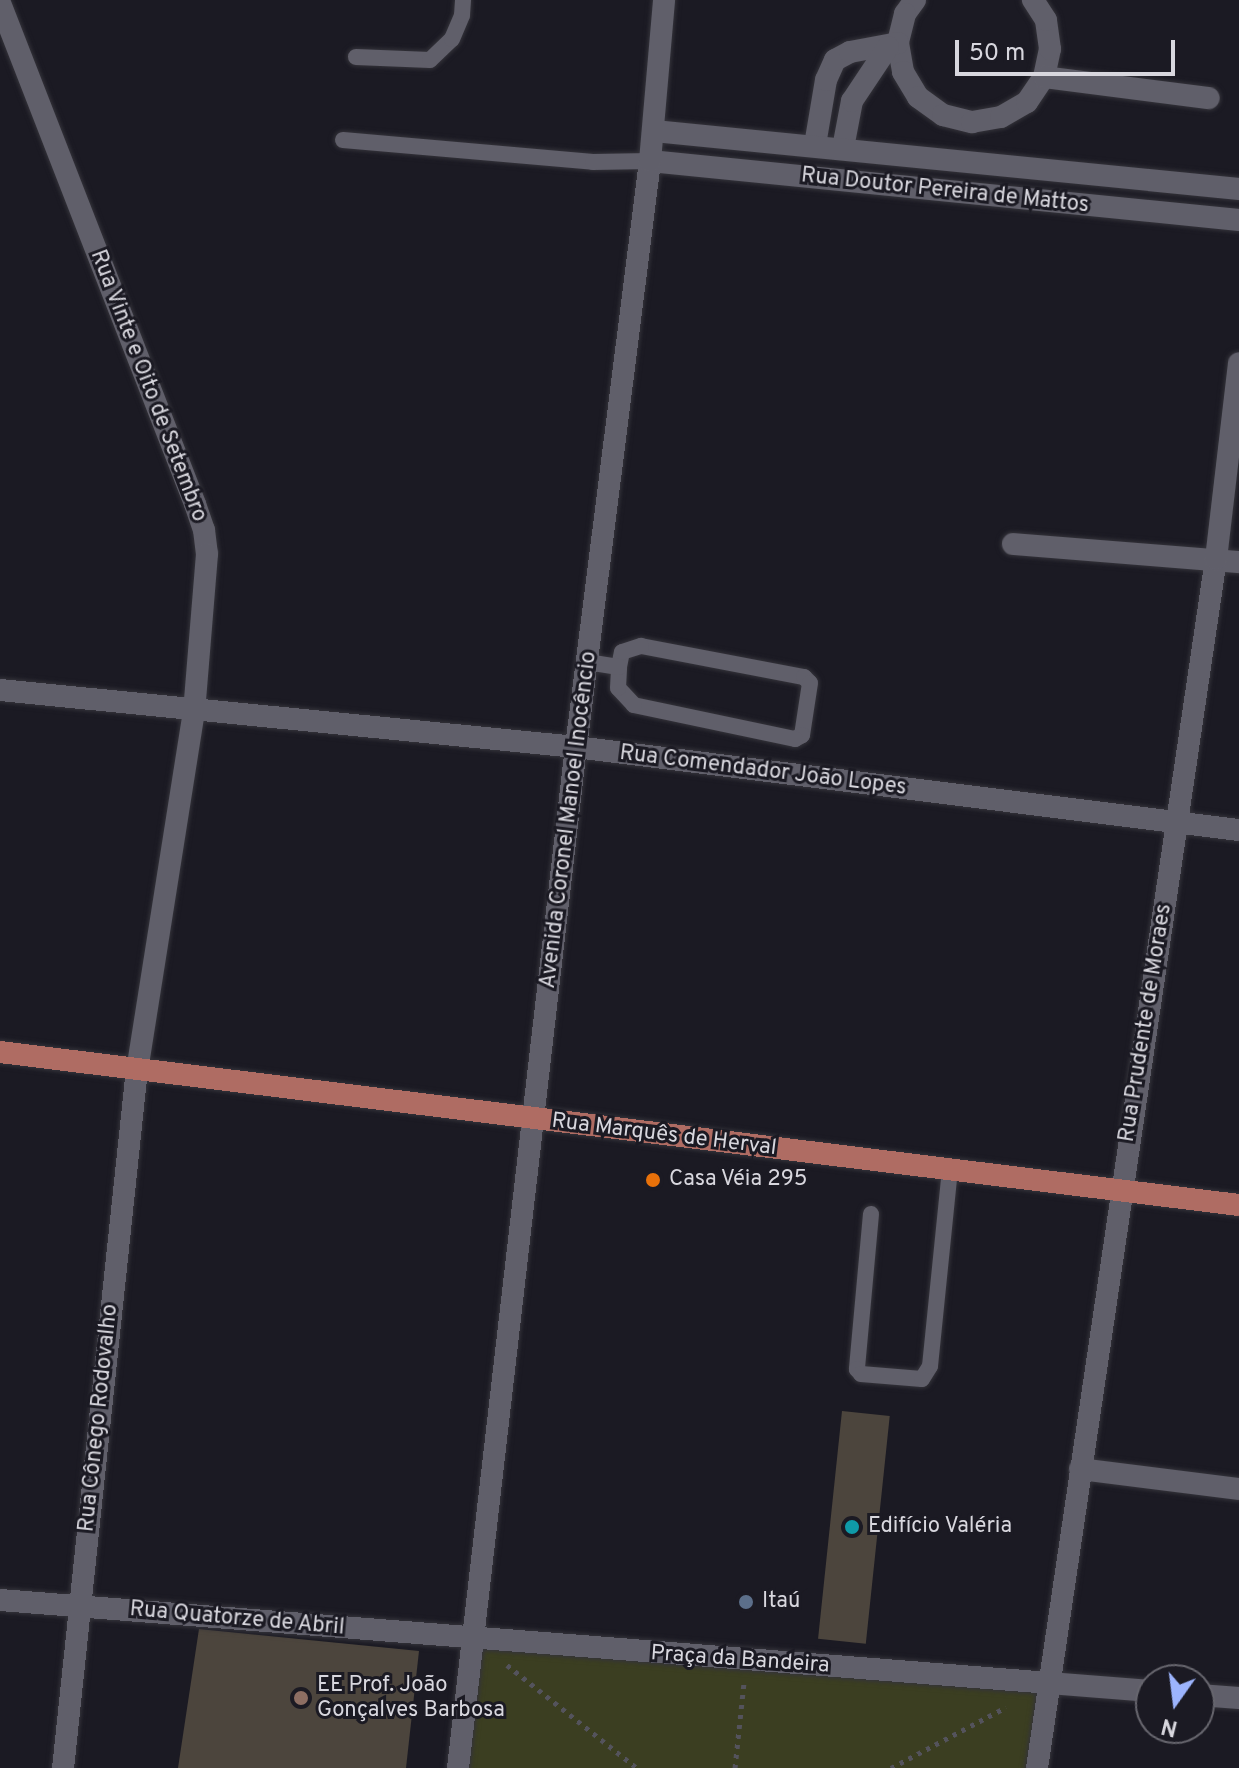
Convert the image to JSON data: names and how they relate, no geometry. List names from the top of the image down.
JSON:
{
  "streets": {
    "main road": ["Rua Marquês de Herval"],
    "street": [
      "Rua Doutor Pereira de Mattos",
      "Rua Vinte e Oito de Setembro",
      "Rua Comendador João Lopes",
      "Avenida Coronel Manoel Inocêncio",
      "Rua Prudente de Moraes",
      "Rua Cônego Rodovalho",
      "Rua Quatorze de Abril",
      "Praça da Bandeira"
    ]
  },
  "crossings": [
    ["Rua Doutor Pereira de Mattos", "Avenida Coronel Manoel Inocêncio"],
    ["Rua Vinte e Oito de Setembro", "Rua Comendador João Lopes"],
    ["Rua Vinte e Oito de Setembro", "Rua Marquês de Herval"],
    ["Rua Vinte e Oito de Setembro", "Rua Cônego Rodovalho"],
    ["Rua Comendador João Lopes", "Avenida Coronel Manoel Inocêncio"],
    ["Rua Comendador João Lopes", "Rua Prudente de Moraes"],
    ["Avenida Coronel Manoel Inocêncio", "Rua Marquês de Herval"],
    ["Avenida Coronel Manoel Inocêncio", "Rua Quatorze de Abril"],
    ["Avenida Coronel Manoel Inocêncio", "Praça da Bandeira"],
    ["Rua Prudente de Moraes", "Rua Marquês de Herval"],
    ["Rua Prudente de Moraes", "Praça da Bandeira"],
    ["Rua Marquês de Herval", "Rua Cônego Rodovalho"],
    ["Rua Cônego Rodovalho", "Rua Quatorze de Abril"],
    ["Rua Quatorze de Abril", "Praça da Bandeira"]
  ],
  "places": [
    "Casa Véia 295",
    "Edifício Valéria",
    "Itaú",
    "EE Prof. João Gonçalves Barbosa"
  ],
  "scale_bar": "50 m",
  "north": "bottom"
}
